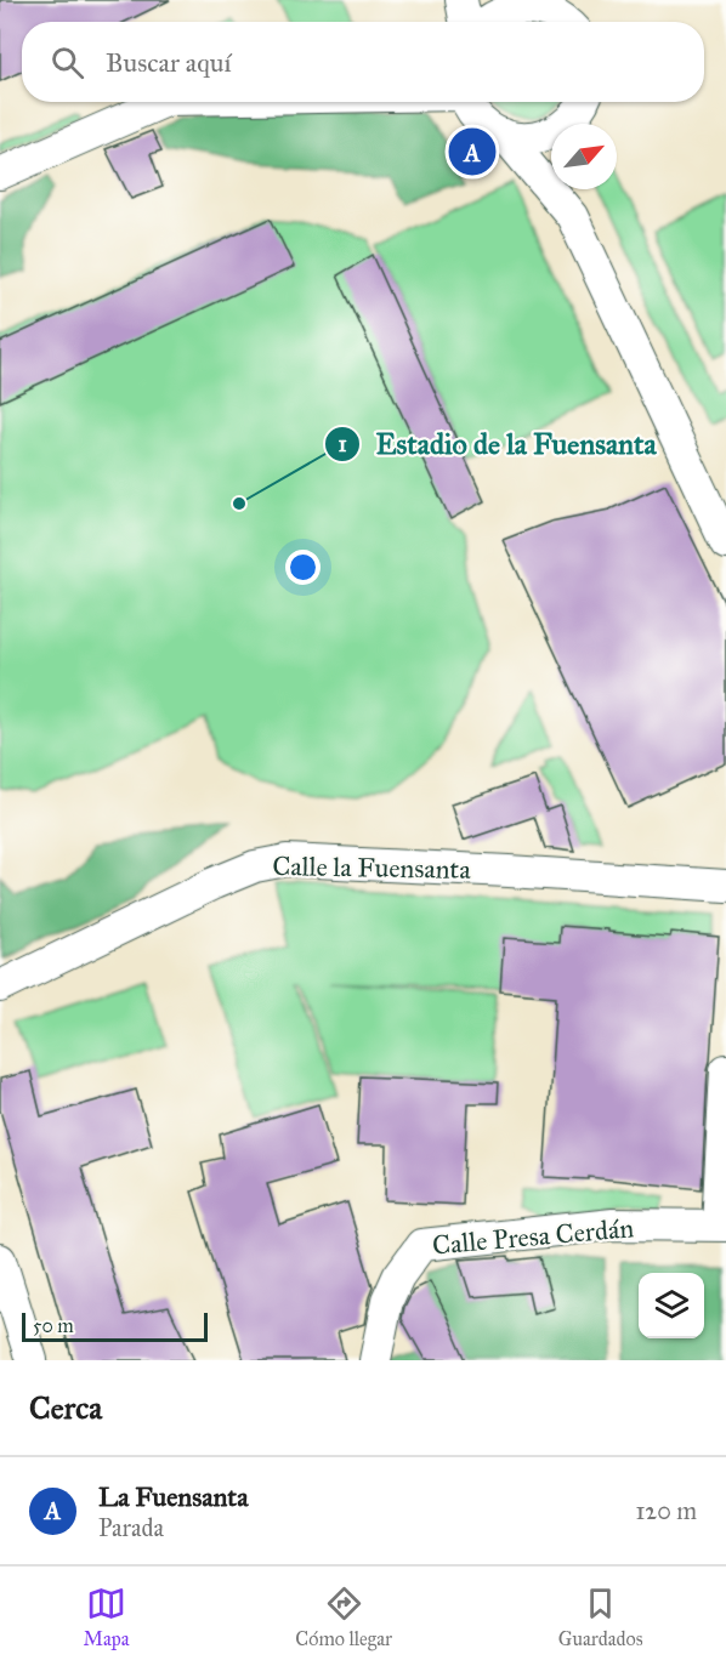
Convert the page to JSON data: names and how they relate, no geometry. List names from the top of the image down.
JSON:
{
  "streets": {
    "street": ["Calle la Fuensanta", "Calle Presa Cerdán"]
  },
  "places": ["Estadio de la Fuensanta"],
  "scale_bar": "50 m",
  "north": "top right",
  "page": {
    "search": "Buscar aquí",
    "pins": "A",
    "scale": "50 m",
    "heading": "Cerca",
    "list": [
      {
        "mark": "A",
        "name": "La Fuensanta",
        "note": "Parada",
        "value": "120 m"
      }
    ],
    "nav": ["Mapa", "Cómo llegar", "Guardados"]
  }
}
